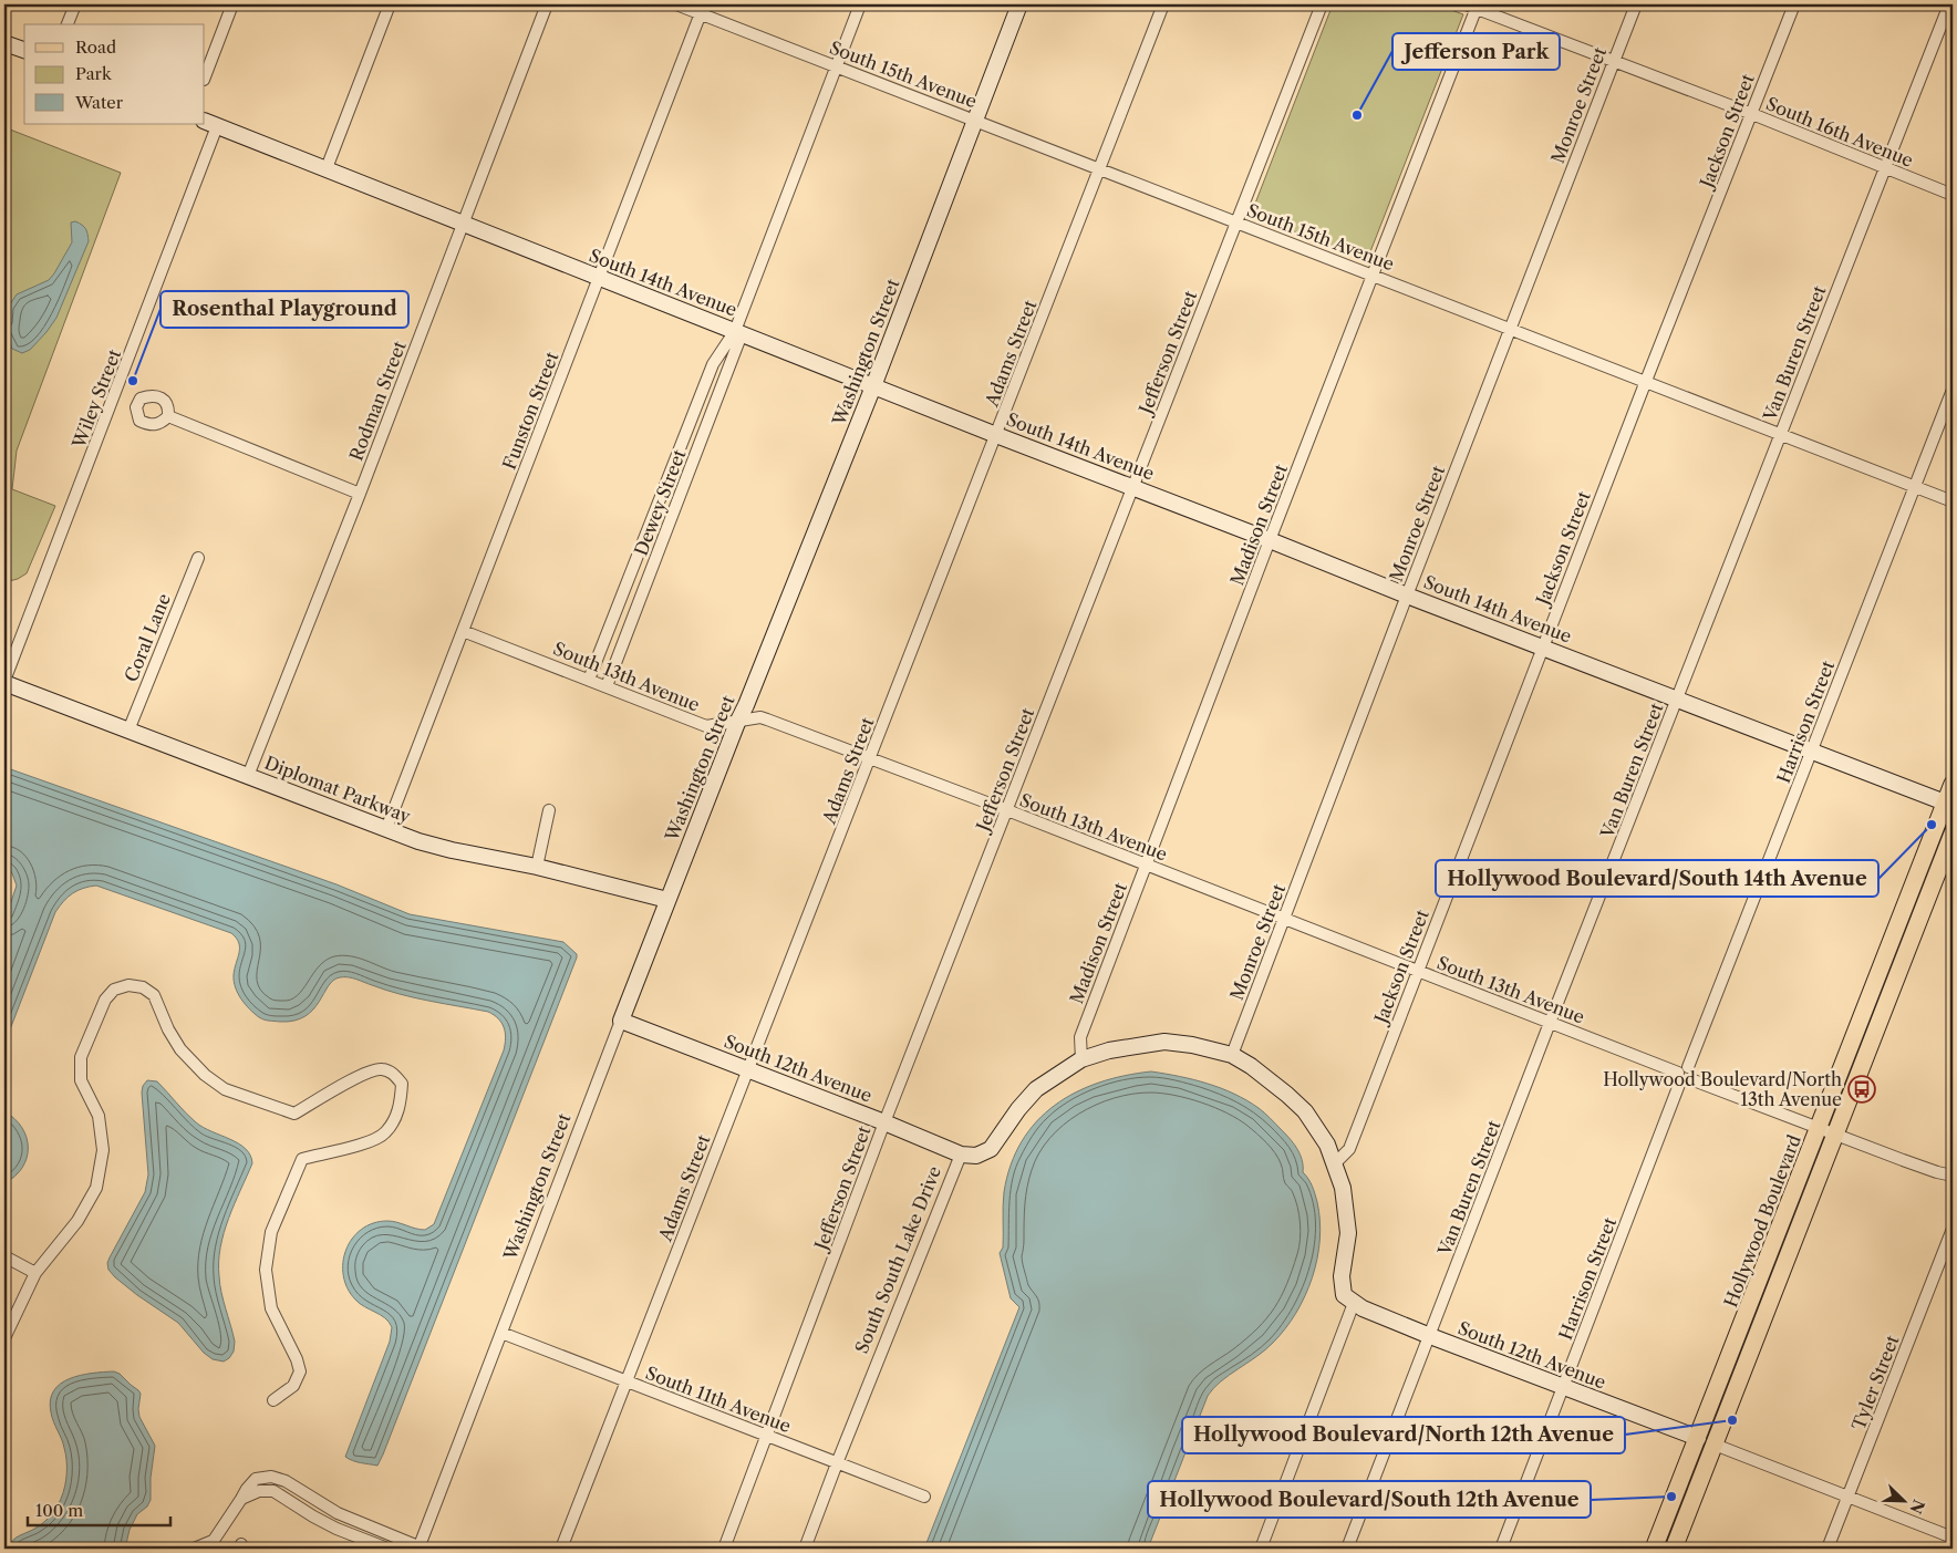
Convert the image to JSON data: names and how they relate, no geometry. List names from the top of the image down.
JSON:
{
  "streets": {
    "main road": ["Hollywood Boulevard"],
    "street": [
      "South 15th Avenue",
      "Monroe Street",
      "Jackson Street",
      "South 16th Avenue",
      "South 14th Avenue",
      "Washington Street",
      "Jefferson Street",
      "Adams Street",
      "Van Buren Street",
      "Wiley Street",
      "Rodman Street",
      "Funston Street",
      "Dewey Street",
      "Madison Street",
      "Coral Lane",
      "South 13th Avenue",
      "Harrison Street",
      "Diplomat Parkway",
      "South 12th Avenue",
      "South South Lake Drive",
      "Tyler Street",
      "South 11th Avenue"
    ]
  },
  "crossings": [
    ["South 15th Avenue", "Monroe Street"],
    ["South 15th Avenue", "Jackson Street"],
    ["South 15th Avenue", "Washington Street"],
    ["South 15th Avenue", "Jefferson Street"],
    ["South 15th Avenue", "Adams Street"],
    ["South 15th Avenue", "Van Buren Street"],
    ["South 15th Avenue", "Funston Street"],
    ["South 15th Avenue", "Dewey Street"],
    ["South 15th Avenue", "Madison Street"],
    ["South 15th Avenue", "Harrison Street"],
    ["Monroe Street", "South 16th Avenue"],
    ["Monroe Street", "South 14th Avenue"],
    ["Monroe Street", "South 13th Avenue"],
    ["Monroe Street", "South South Lake Drive"],
    ["Jackson Street", "South 16th Avenue"],
    ["Jackson Street", "South 14th Avenue"],
    ["Jackson Street", "South 13th Avenue"],
    ["Jackson Street", "South South Lake Drive"],
    ["South 16th Avenue", "Van Buren Street"],
    ["South 16th Avenue", "Madison Street"],
    ["South 14th Avenue", "Washington Street"],
    ["South 14th Avenue", "Jefferson Street"],
    ["South 14th Avenue", "Adams Street"],
    ["South 14th Avenue", "Van Buren Street"],
    ["South 14th Avenue", "Wiley Street"],
    ["South 14th Avenue", "Rodman Street"],
    ["South 14th Avenue", "Funston Street"],
    ["South 14th Avenue", "Dewey Street"],
    ["South 14th Avenue", "Madison Street"],
    ["South 14th Avenue", "Harrison Street"],
    ["South 14th Avenue", "Hollywood Boulevard"],
    ["Washington Street", "South 13th Avenue"],
    ["Washington Street", "Diplomat Parkway"],
    ["Washington Street", "South 12th Avenue"],
    ["Washington Street", "South 11th Avenue"],
    ["Jefferson Street", "South 13th Avenue"],
    ["Jefferson Street", "South 12th Avenue"],
    ["Jefferson Street", "South 11th Avenue"],
    ["Adams Street", "South 13th Avenue"],
    ["Adams Street", "South 12th Avenue"],
    ["Adams Street", "South 11th Avenue"],
    ["Van Buren Street", "South 13th Avenue"],
    ["Van Buren Street", "South 12th Avenue"],
    ["Wiley Street", "Diplomat Parkway"],
    ["Rodman Street", "Diplomat Parkway"],
    ["Funston Street", "South 13th Avenue"],
    ["Funston Street", "Diplomat Parkway"],
    ["Dewey Street", "South 13th Avenue"],
    ["Madison Street", "South 13th Avenue"],
    ["Madison Street", "South South Lake Drive"],
    ["Coral Lane", "Diplomat Parkway"],
    ["South 13th Avenue", "Harrison Street"],
    ["Harrison Street", "South 12th Avenue"],
    ["South 12th Avenue", "Hollywood Boulevard"],
    ["South 12th Avenue", "South South Lake Drive"],
    ["South South Lake Drive", "South 11th Avenue"]
  ],
  "places": {
    "other": [
      "Jefferson Park",
      "Rosenthal Playground",
      "Hollywood Boulevard/South 14th Avenue",
      "Hollywood Boulevard/North 12th Avenue",
      "Hollywood Boulevard/South 12th Avenue"
    ],
    "bus stop": ["Hollywood Boulevard/North 13th Avenue"]
  },
  "legend": ["Road", "Park", "Water"],
  "scale_bar": "100 m",
  "north": "bottom right"
}
